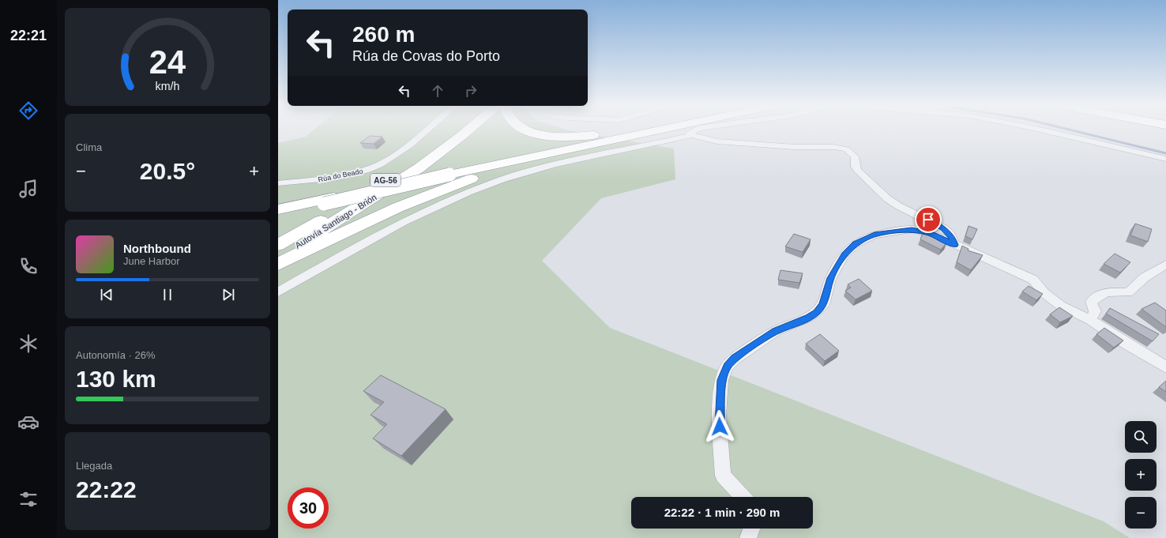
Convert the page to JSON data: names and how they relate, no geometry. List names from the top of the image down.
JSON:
{
  "streets": {
    "highway": ["AG-56", "Autovía Santiago - Brión"],
    "street": ["Rúa do Beado"]
  },
  "page": {
    "tabs": "22:21",
    "turn": ["260 m", "Rúa de Covas do Porto"],
    "tile": [
      "Clima",
      ["Autonomía · 26%", "130 km"],
      ["Llegada", "22:22"]
    ],
    "heat": ["−", "20.5°", "+"],
    "song": ["Northbound", "June Harbor"],
    "map_buttons": ["+", "−"],
    "limit": "30",
    "trip": "22:22 · 1 min · 290 m",
    "gauge": ["24", "km/h"]
  }
}
